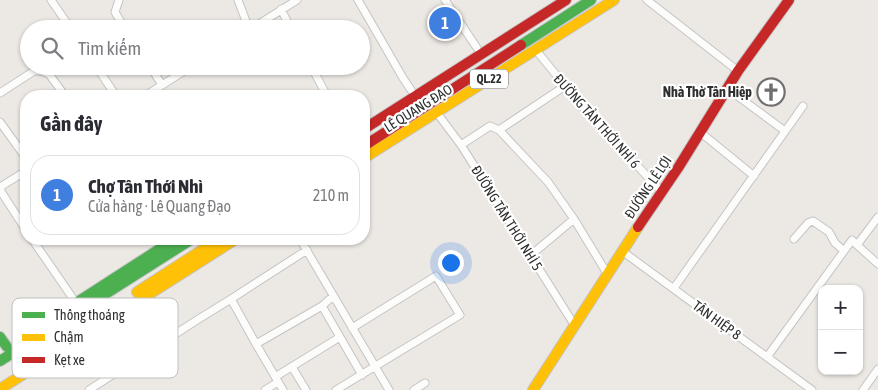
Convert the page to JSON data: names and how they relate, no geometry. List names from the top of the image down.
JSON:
{
  "streets": {
    "main road": ["QL.22", "LÊ QUANG ĐẠO", "ĐƯỜNG LÊ LỢI"],
    "street": ["ĐƯỜNG TẢN THỚI NHÌ 6", "ĐƯỜNG TÂN THỚI NHÌ 5", "TÂN HIỆP 8"]
  },
  "crossings": [
    ["LÊ QUANG ĐẠO", "ĐƯỜNG TẢN THỚI NHÌ 6"],
    ["LÊ QUANG ĐẠO", "ĐƯỜNG TÂN THỚI NHÌ 5"],
    ["ĐƯỜNG TẢN THỚI NHÌ 6", "ĐƯỜNG LÊ LỢI"],
    ["ĐƯỜNG LÊ LỢI", "ĐƯỜNG TÂN THỚI NHÌ 5"],
    ["ĐƯỜNG LÊ LỢI", "TÂN HIỆP 8"]
  ],
  "places": {
    "church": ["Nhà Thờ Tân Hiệp"]
  },
  "legend": ["Thông thoáng", "Chậm", "Kẹt xe"],
  "page": {
    "pins": "1",
    "search": "Tìm kiếm",
    "heading": "Gần đây",
    "list": [
      {
        "mark": "1",
        "name": "Chợ Tân Thới Nhì",
        "note": "Cửa hàng · Lê Quang Đạo",
        "value": "210 m"
      }
    ],
    "map_buttons": ["+", "−"]
  }
}
